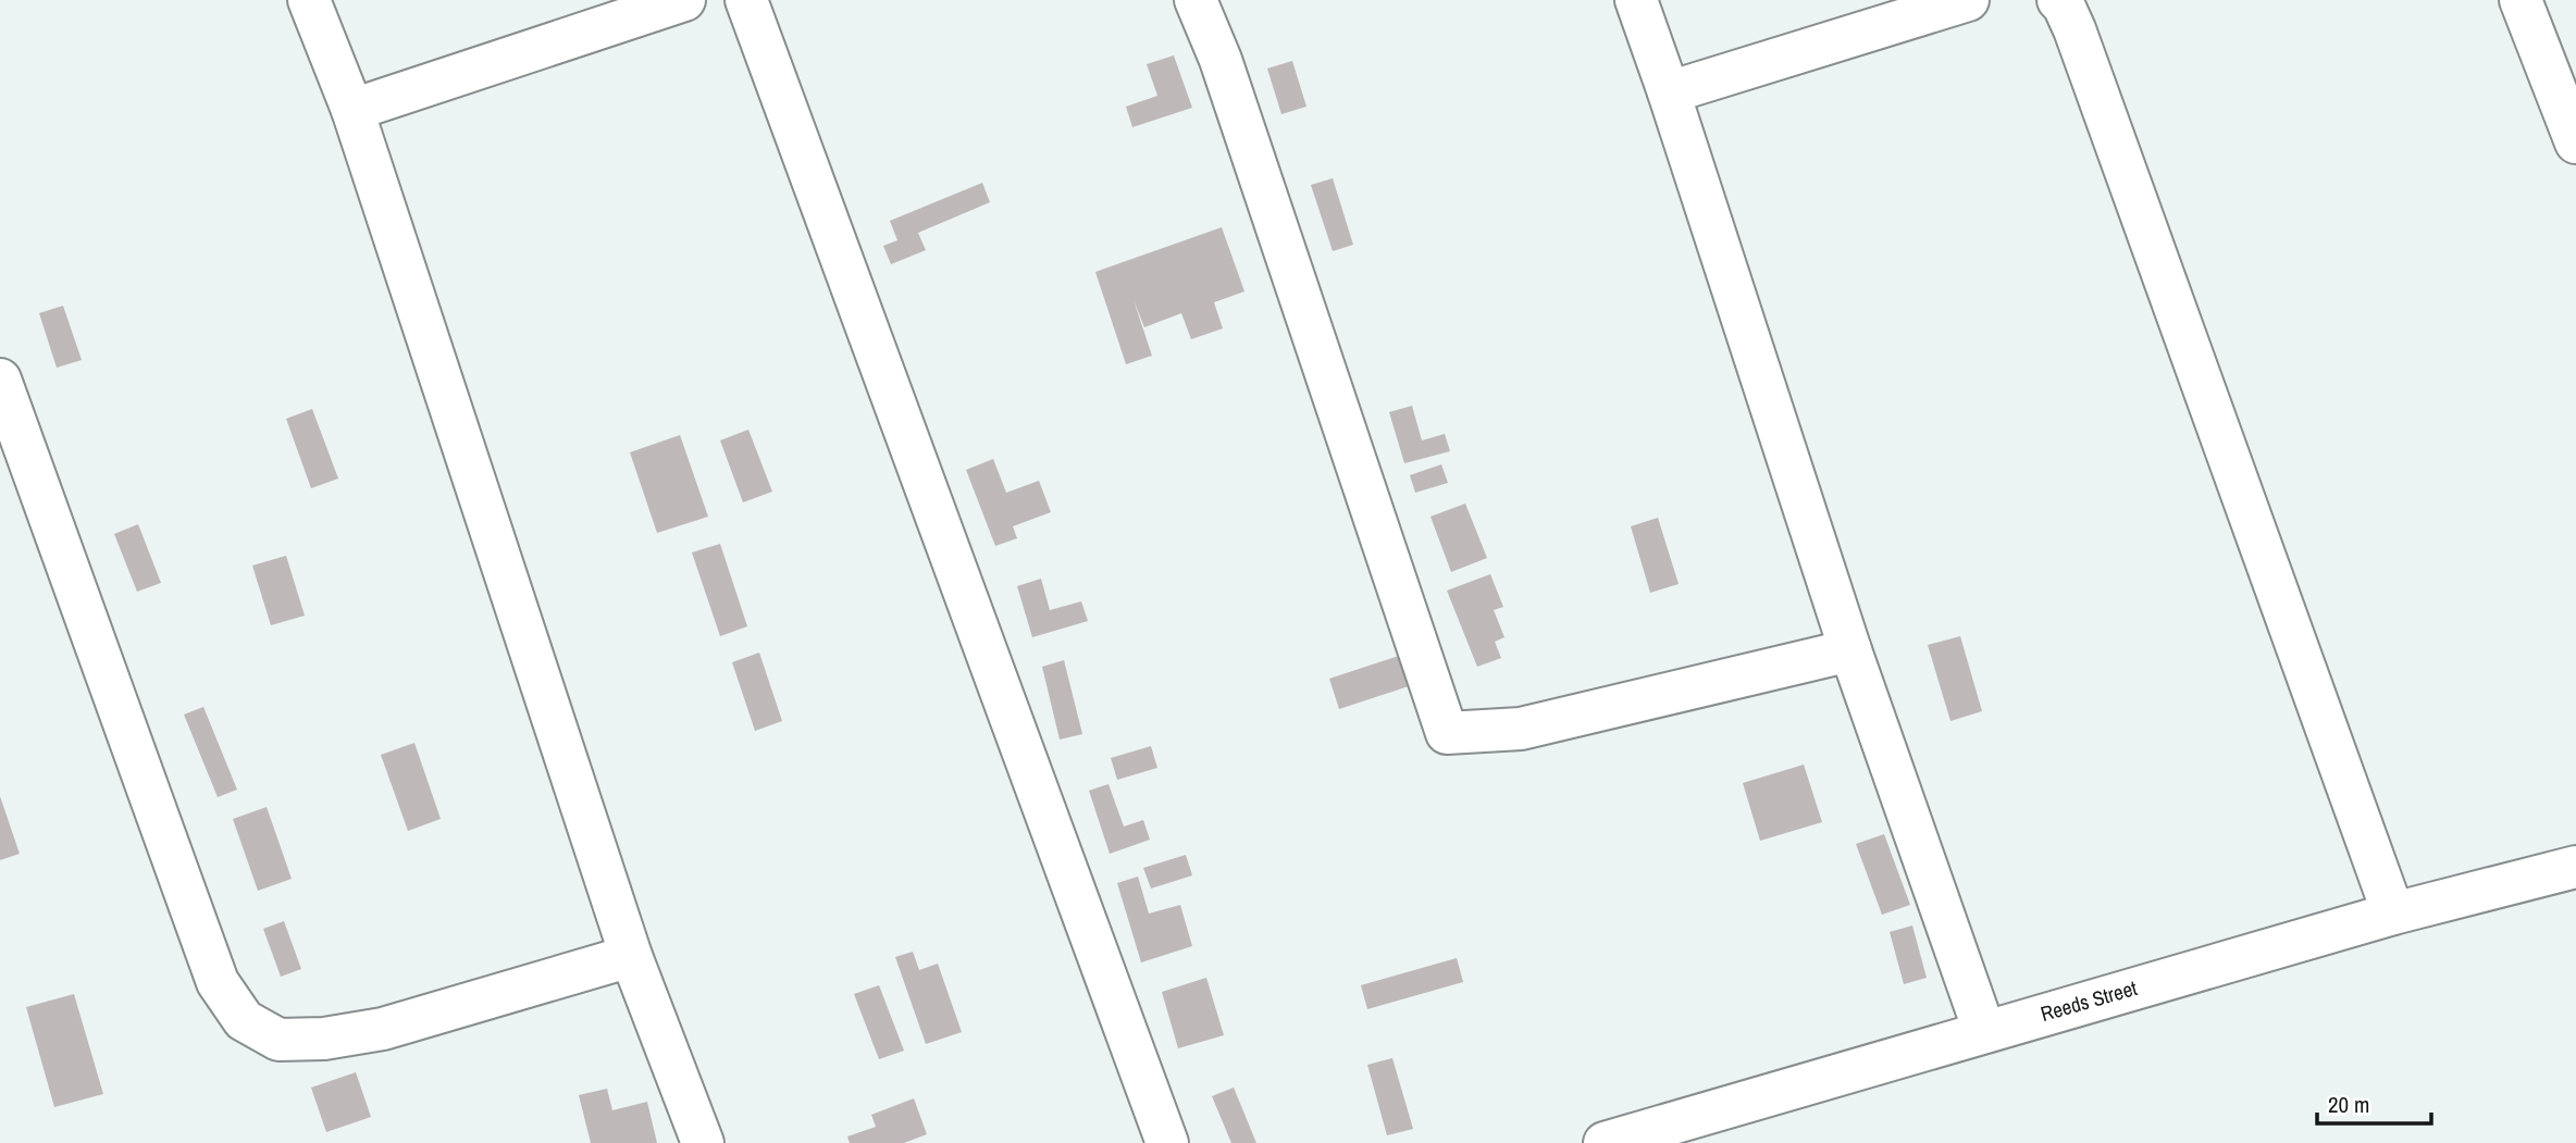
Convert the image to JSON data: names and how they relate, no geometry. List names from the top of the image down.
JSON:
{
  "streets": {
    "street": ["Reeds Street"]
  },
  "scale_bar": "20 m"
}
